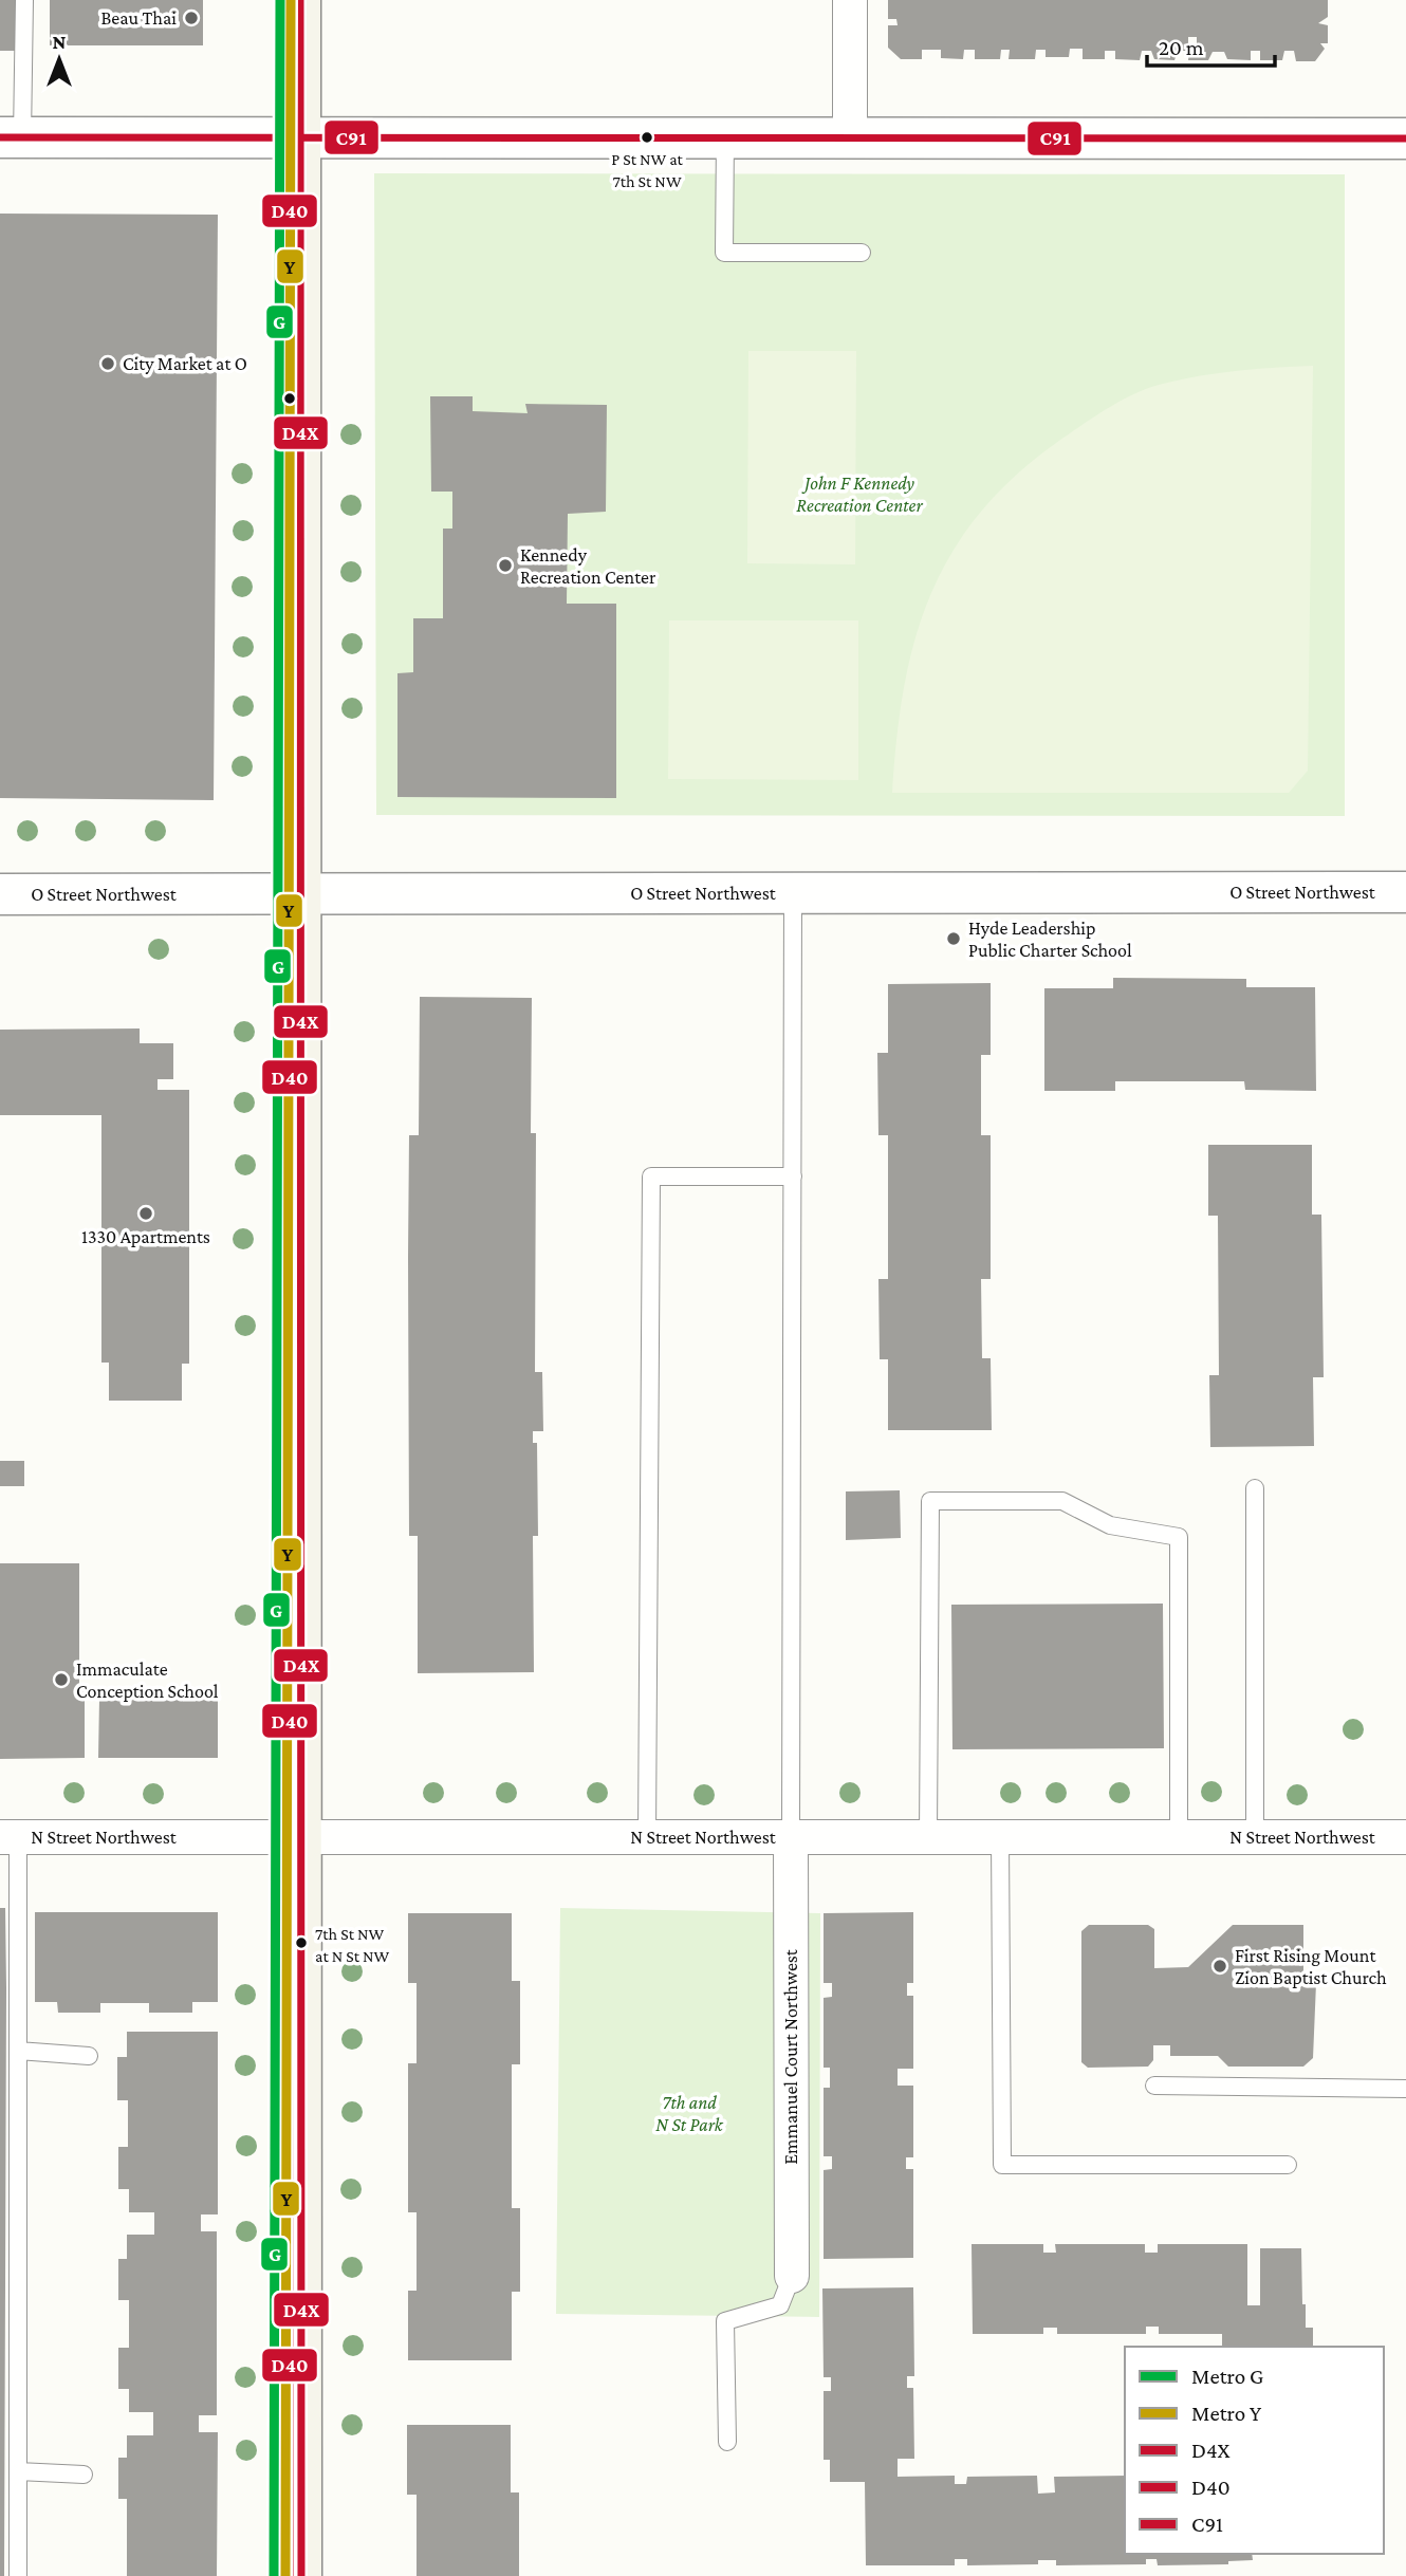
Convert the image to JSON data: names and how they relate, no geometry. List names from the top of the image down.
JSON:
{
  "streets": {
    "street": ["O Street Northwest", "N Street Northwest", "Emmanuel Court Northwest"]
  },
  "crossings": [
    ["N Street Northwest", "Emmanuel Court Northwest"]
  ],
  "parks": ["John F Kennedy Recreation Center", "7th and N St Park"],
  "places": [
    "Beau Thai",
    "P St NW at 7th St NW",
    "City Market at O",
    "Kennedy Recreation Center",
    "Hyde Leadership Public Charter School",
    "1330 Apartments",
    "Immaculate Conception School",
    "7th St NW at N St NW",
    "First Rising Mount Zion Baptist Church"
  ],
  "lines": [
    "metro line G",
    "metro line Y",
    "transit line D4X",
    "transit line D40",
    "transit line C91"
  ],
  "legend": [
    "Metro G",
    "Metro Y",
    "D4X",
    "D40",
    "C91"
  ],
  "scale_bar": "20 m",
  "north": "top"
}
